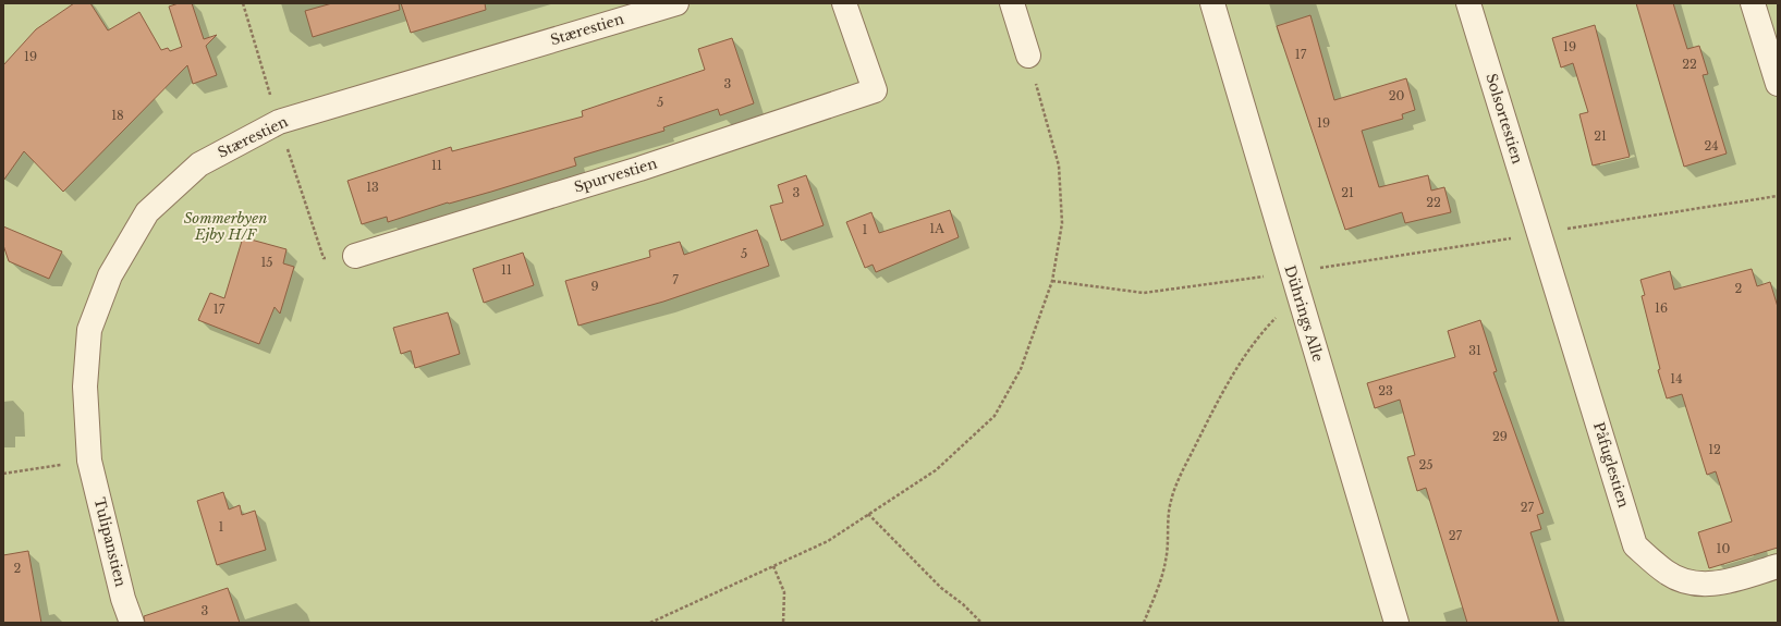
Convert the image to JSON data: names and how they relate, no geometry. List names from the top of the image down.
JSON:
{
  "streets": {
    "lane": [
      "Stærestien",
      "Solsortestien",
      "Spurvestien",
      "Dührings Alle",
      "Påfuglestien",
      "Tulipanstien"
    ]
  },
  "crossings": [
    ["Stærestien", "Tulipanstien"],
    ["Solsortestien", "Påfuglestien"]
  ],
  "parks": ["Sommerbyen Ejby H/F"],
  "house_numbers": [
    "19",
    "17",
    "19",
    "22",
    "3",
    "20",
    "5",
    "18",
    "19",
    "21",
    "24",
    "11",
    "13",
    "3",
    "21",
    "22",
    "1A",
    "1",
    "5",
    "15",
    "11",
    "7",
    "9",
    "2",
    "16",
    "17",
    "31",
    "14",
    "23",
    "29",
    "12",
    "25",
    "27",
    "1",
    "27",
    "10",
    "2",
    "3"
  ]
}
